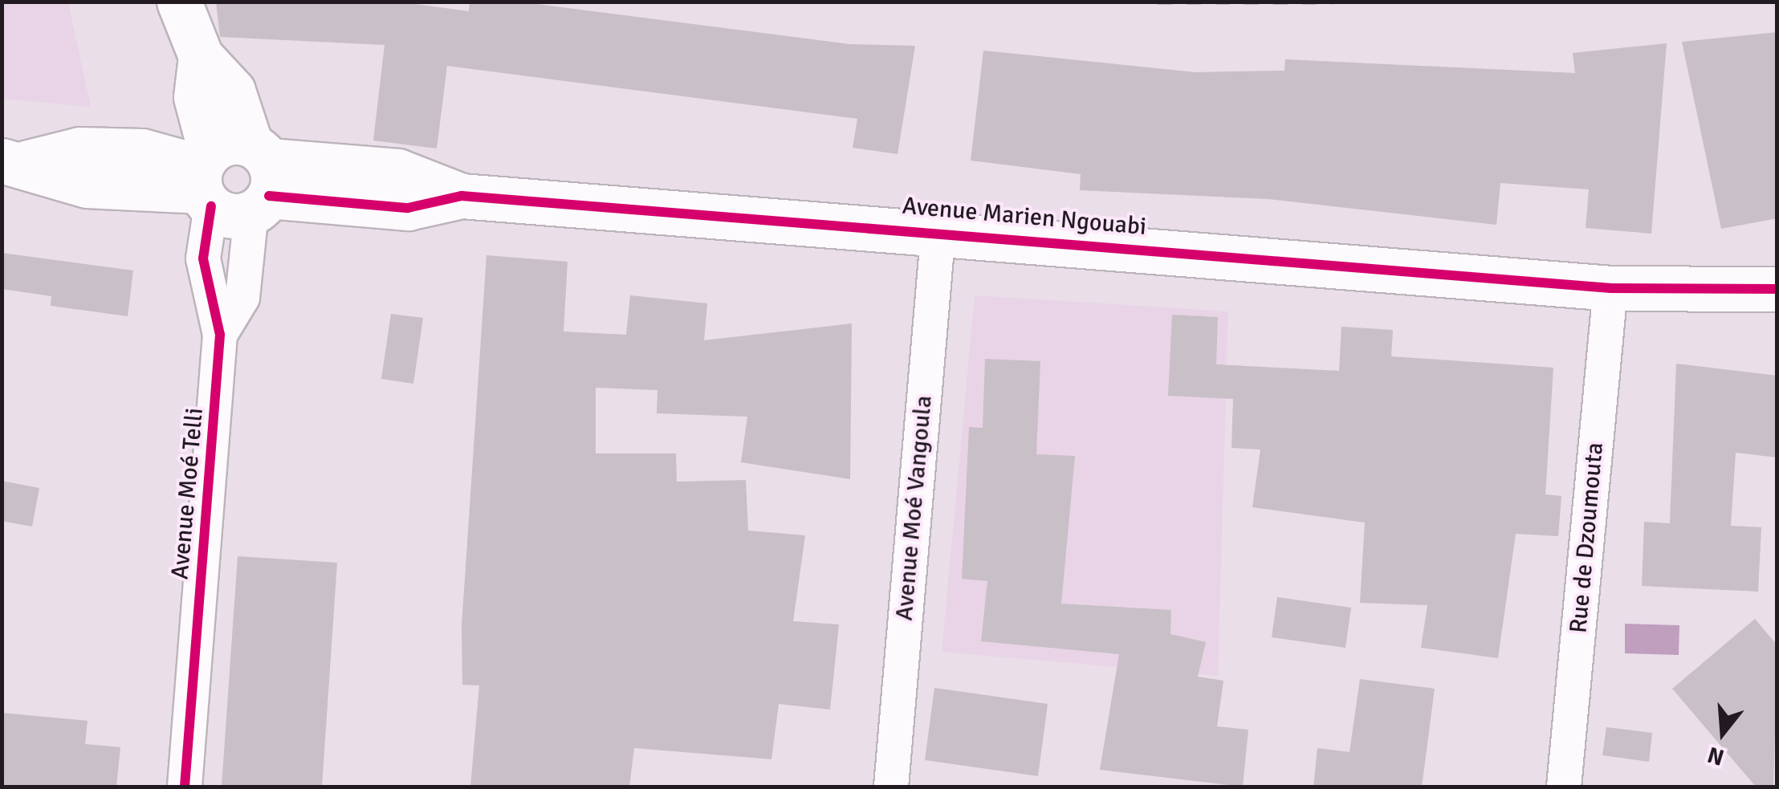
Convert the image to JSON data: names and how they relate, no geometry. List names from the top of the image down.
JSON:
{
  "streets": {
    "main road": ["Avenue Marien Ngouabi"],
    "street": ["Avenue Moé Telli", "Avenue Moé Vangoula", "Rue de Dzoumouta"]
  },
  "crossings": [
    ["Avenue Marien Ngouabi", "Avenue Moé Telli"],
    ["Avenue Marien Ngouabi", "Avenue Moé Vangoula"],
    ["Avenue Marien Ngouabi", "Rue de Dzoumouta"]
  ],
  "north": "bottom"
}
